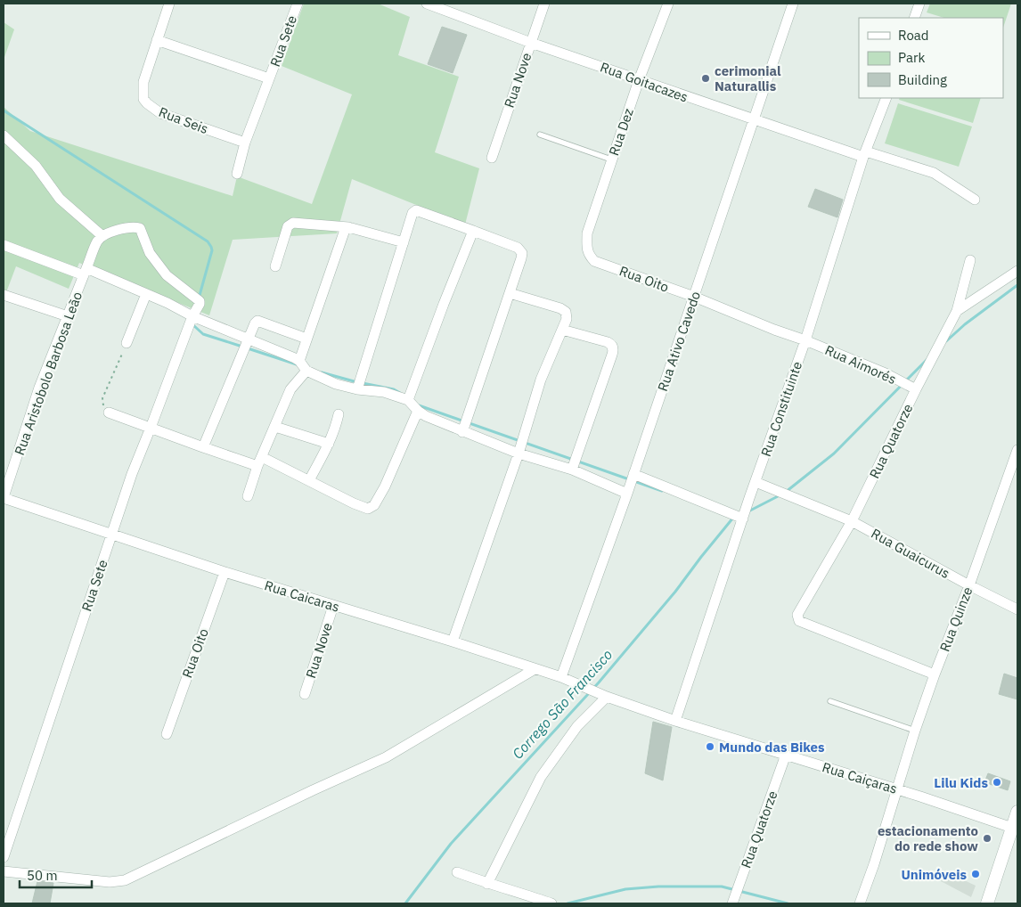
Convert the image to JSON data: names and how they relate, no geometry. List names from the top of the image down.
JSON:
{
  "streets": {
    "street": [
      "Rua Sete",
      "Rua Nove",
      "Rua Goitacazes",
      "Rua Seis",
      "Rua Dez",
      "Rua Oito",
      "Rua Ativo Cavedo",
      "Rua Aimorés",
      "Rua Aristobolo Barbosa Leão",
      "Rua Constituinte",
      "Rua Quatorze",
      "Rua Guaicurus",
      "Rua Caicaras",
      "Rua Quinze",
      "Rua Caiçaras"
    ]
  },
  "crossings": [
    ["Rua Sete", "Rua Seis"],
    ["Rua Sete", "Rua Aristobolo Barbosa Leão"],
    ["Rua Sete", "Rua Caicaras"],
    ["Rua Nove", "Rua Goitacazes"],
    ["Rua Nove", "Rua Caicaras"],
    ["Rua Goitacazes", "Rua Dez"],
    ["Rua Goitacazes", "Rua Ativo Cavedo"],
    ["Rua Goitacazes", "Rua Constituinte"],
    ["Rua Dez", "Rua Oito"],
    ["Rua Oito", "Rua Ativo Cavedo"],
    ["Rua Oito", "Rua Aimorés"],
    ["Rua Oito", "Rua Constituinte"],
    ["Rua Oito", "Rua Caicaras"],
    ["Rua Ativo Cavedo", "Rua Caicaras"],
    ["Rua Aimorés", "Rua Constituinte"],
    ["Rua Aimorés", "Rua Quatorze"],
    ["Rua Aristobolo Barbosa Leão", "Rua Caicaras"],
    ["Rua Constituinte", "Rua Guaicurus"],
    ["Rua Constituinte", "Rua Caiçaras"],
    ["Rua Quatorze", "Rua Guaicurus"],
    ["Rua Quatorze", "Rua Quinze"],
    ["Rua Quatorze", "Rua Caiçaras"],
    ["Rua Guaicurus", "Rua Quinze"],
    ["Rua Caicaras", "Rua Caiçaras"],
    ["Rua Quinze", "Rua Caiçaras"]
  ],
  "water": ["Corrego São Francisco"],
  "places": [
    "cerimonial Naturallis",
    "Mundo das Bikes",
    "Lilu Kids",
    "estacionamento do rede show",
    "Unimóveis"
  ],
  "legend": ["Road", "Park", "Building"],
  "scale_bar": "50 m"
}
